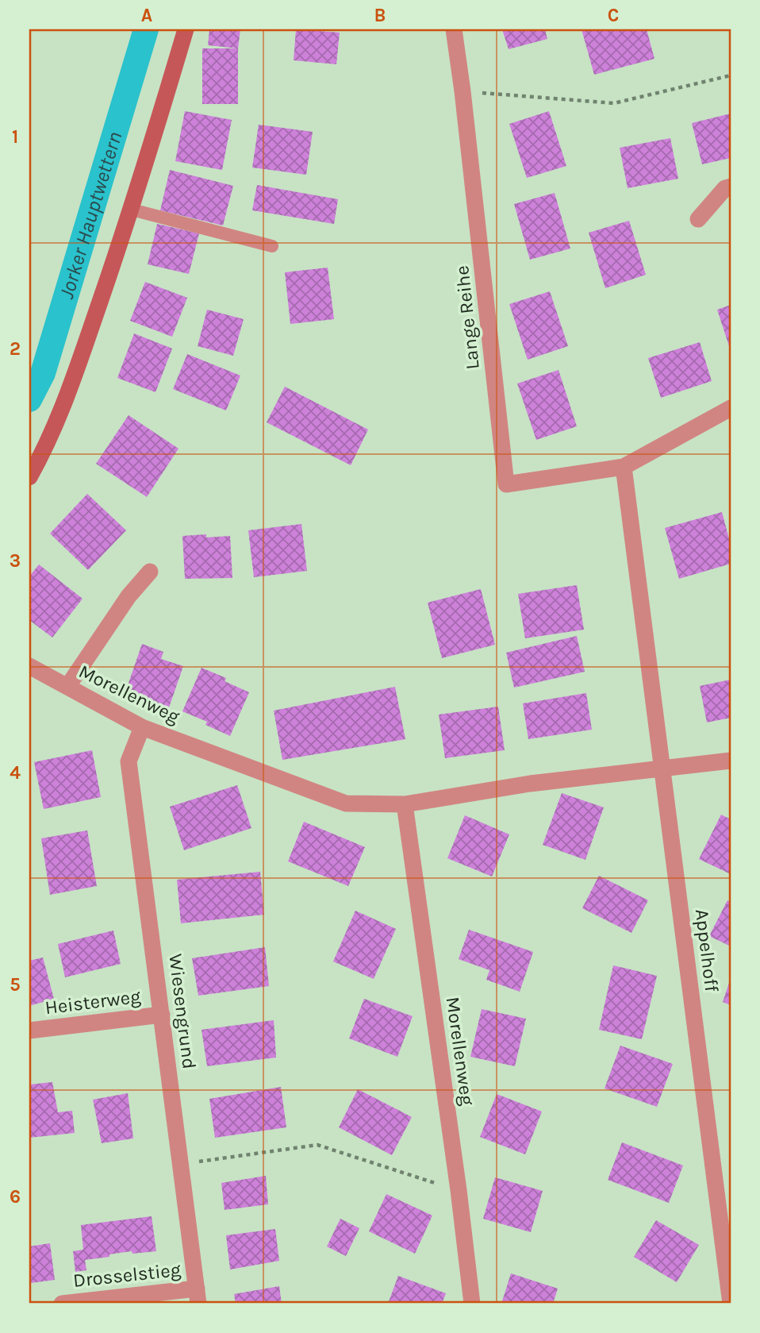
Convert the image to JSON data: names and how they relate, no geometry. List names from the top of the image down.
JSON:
{
  "streets": {
    "street": [
      "Lange Reihe",
      "Morellenweg",
      "Appelhoff",
      "Heisterweg",
      "Wiesengrund",
      "Drosselstieg"
    ]
  },
  "crossings": [
    ["Lange Reihe", "Appelhoff"],
    ["Morellenweg", "Appelhoff"],
    ["Morellenweg", "Wiesengrund"],
    ["Heisterweg", "Wiesengrund"],
    ["Wiesengrund", "Drosselstieg"]
  ],
  "water": ["Jorker Hauptwettern"],
  "grid": {
    "columns": ["A", "B", "C"],
    "rows": [
      "1",
      "2",
      "3",
      "4",
      "5",
      "6"
    ]
  }
}
